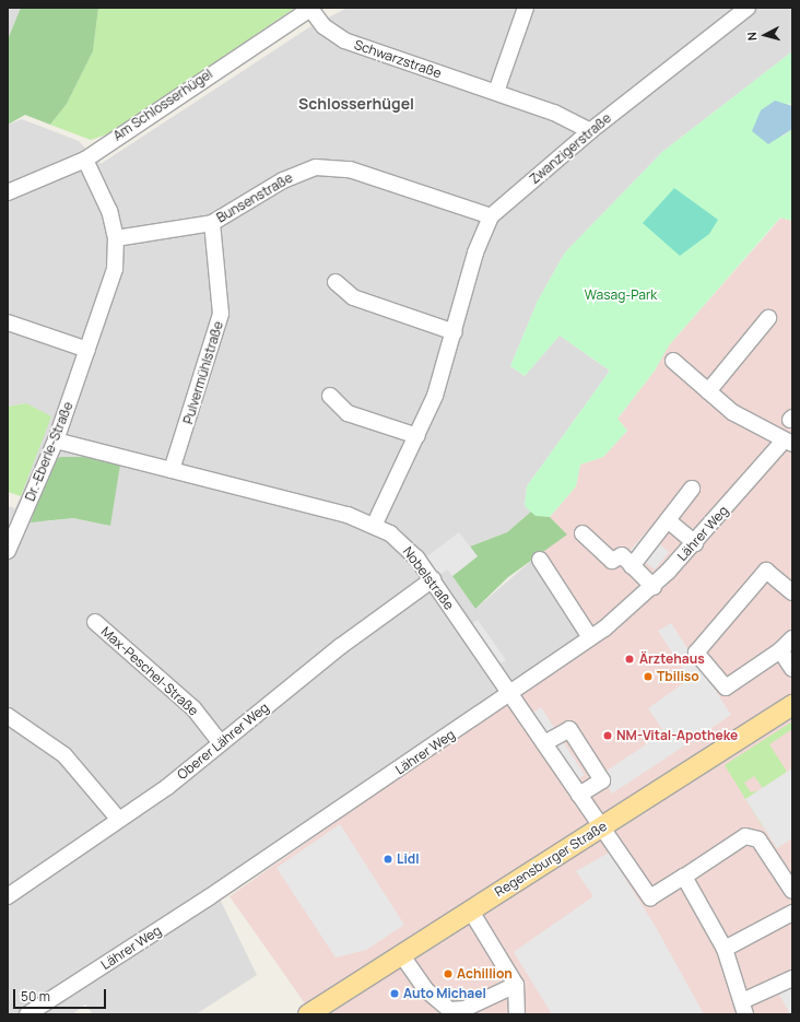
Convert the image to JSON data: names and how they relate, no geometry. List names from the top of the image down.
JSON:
{
  "streets": {
    "main road": ["Regensburger Straße"],
    "street": [
      "Schwarzstraße",
      "Am Schlosserhügel",
      "Zwanzigerstraße",
      "Bunsenstraße",
      "Pulvermühlstraße",
      "Dr.-Eberle-Straße",
      "Lährer Weg",
      "Nobelstraße",
      "Max-Peschel-Straße",
      "Oberer Lährer Weg"
    ]
  },
  "crossings": [
    ["Schwarzstraße", "Am Schlosserhügel"],
    ["Schwarzstraße", "Zwanzigerstraße"],
    ["Am Schlosserhügel", "Dr.-Eberle-Straße"],
    ["Zwanzigerstraße", "Bunsenstraße"],
    ["Zwanzigerstraße", "Nobelstraße"],
    ["Bunsenstraße", "Pulvermühlstraße"],
    ["Bunsenstraße", "Dr.-Eberle-Straße"],
    ["Pulvermühlstraße", "Nobelstraße"],
    ["Dr.-Eberle-Straße", "Nobelstraße"],
    ["Lährer Weg", "Nobelstraße"],
    ["Nobelstraße", "Oberer Lährer Weg"],
    ["Nobelstraße", "Regensburger Straße"],
    ["Max-Peschel-Straße", "Oberer Lährer Weg"]
  ],
  "districts": ["Schlosserhügel"],
  "parks": ["Wasag-Park"],
  "places": [
    "Ärztehaus",
    "Tbiliso",
    "NM-Vital-Apotheke",
    "Lidl",
    "Achillion",
    "Auto Michael"
  ],
  "scale_bar": "50 m",
  "north": "left"
}
